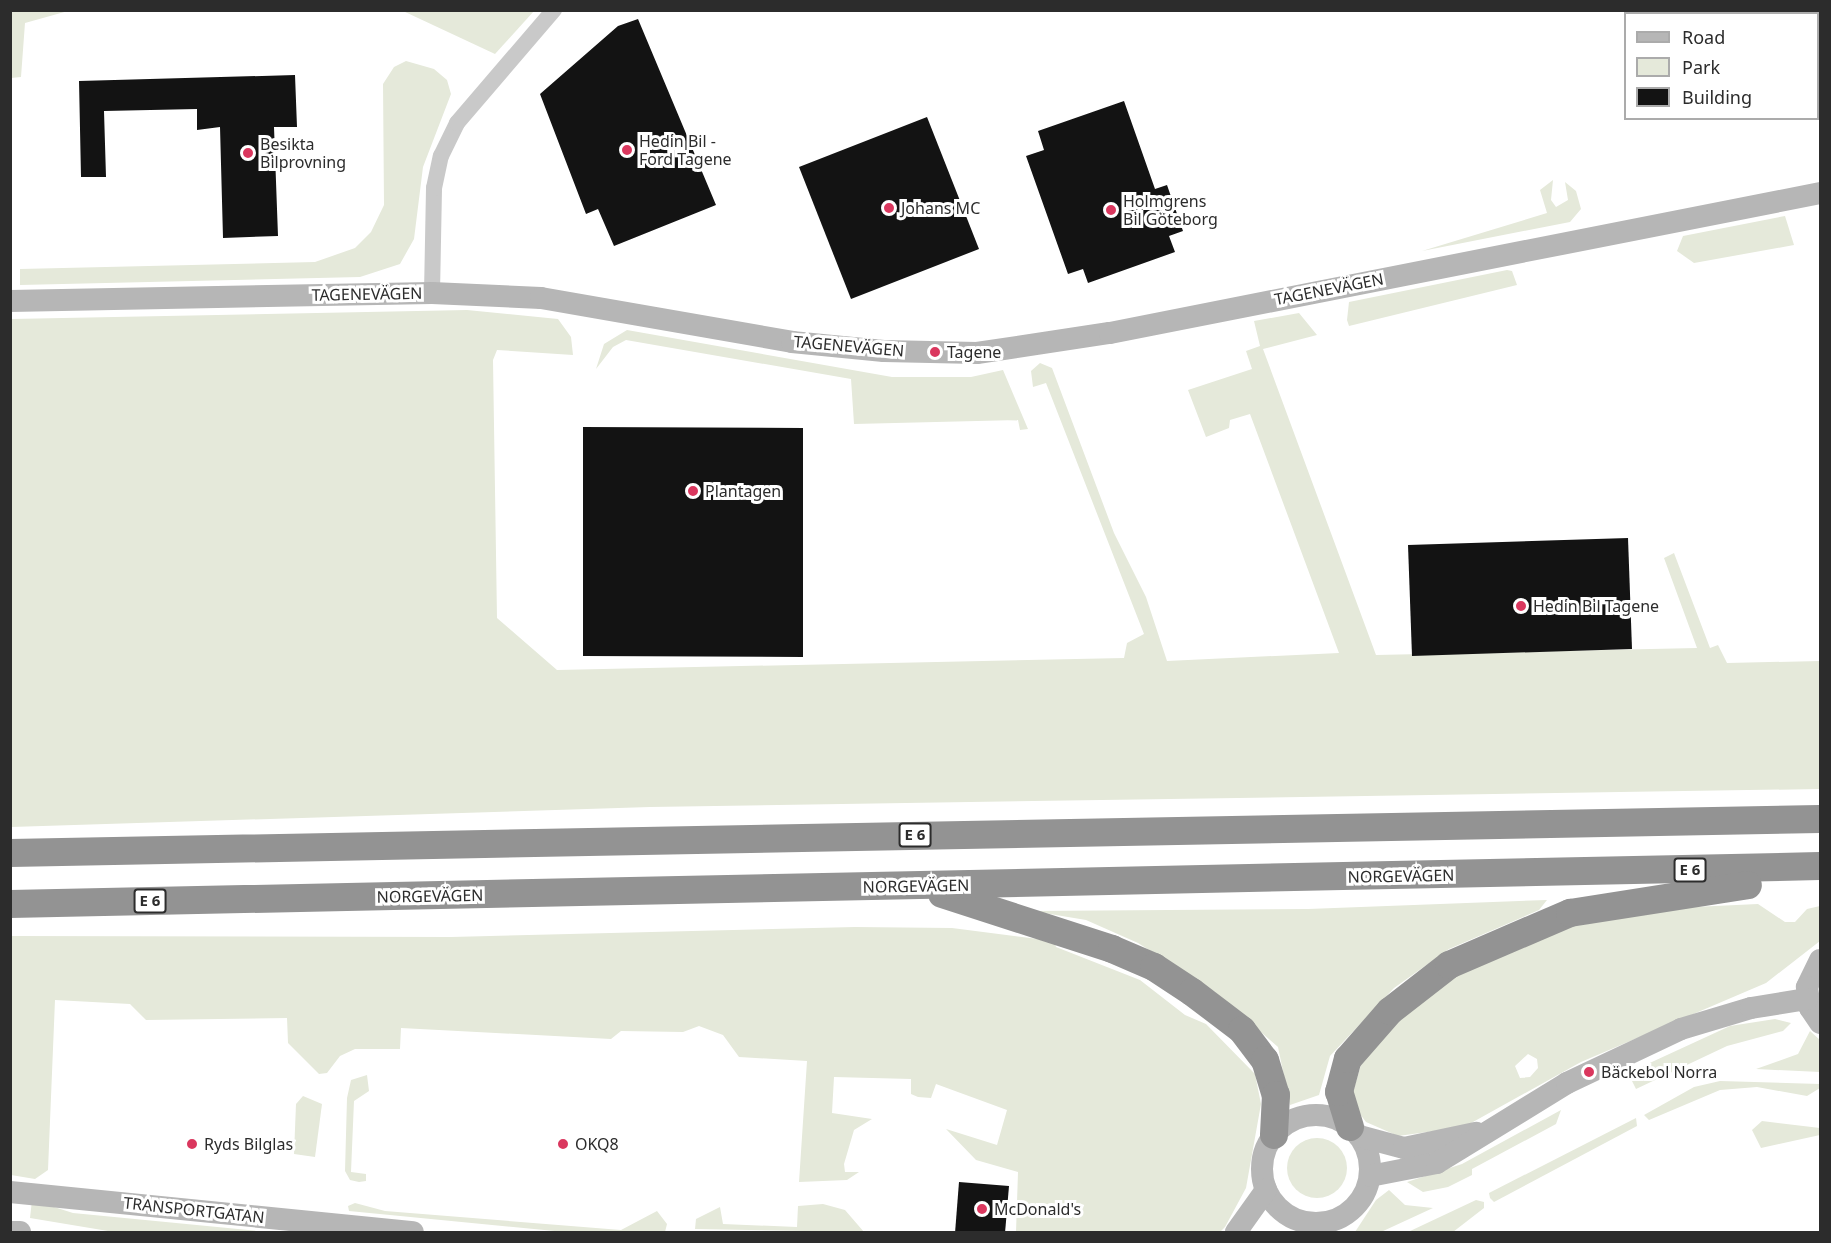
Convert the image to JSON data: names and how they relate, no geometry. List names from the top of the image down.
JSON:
{
  "streets": {
    "highway": ["E 6", "NORGEVÄGEN"],
    "street": ["TAGENEVÄGEN", "TRANSPORTGATAN"]
  },
  "places": [
    "Hedin Bil - Ford Tagene",
    "Besikta Bilprovning",
    "Johans MC",
    "Holmgrens Bil Göteborg",
    "Tagene",
    "Plantagen",
    "Hedin Bil Tagene",
    "Bäckebol Norra",
    "Ryds Bilglas",
    "OKQ8",
    "McDonald's"
  ],
  "legend": ["Road", "Park", "Building"]
}
